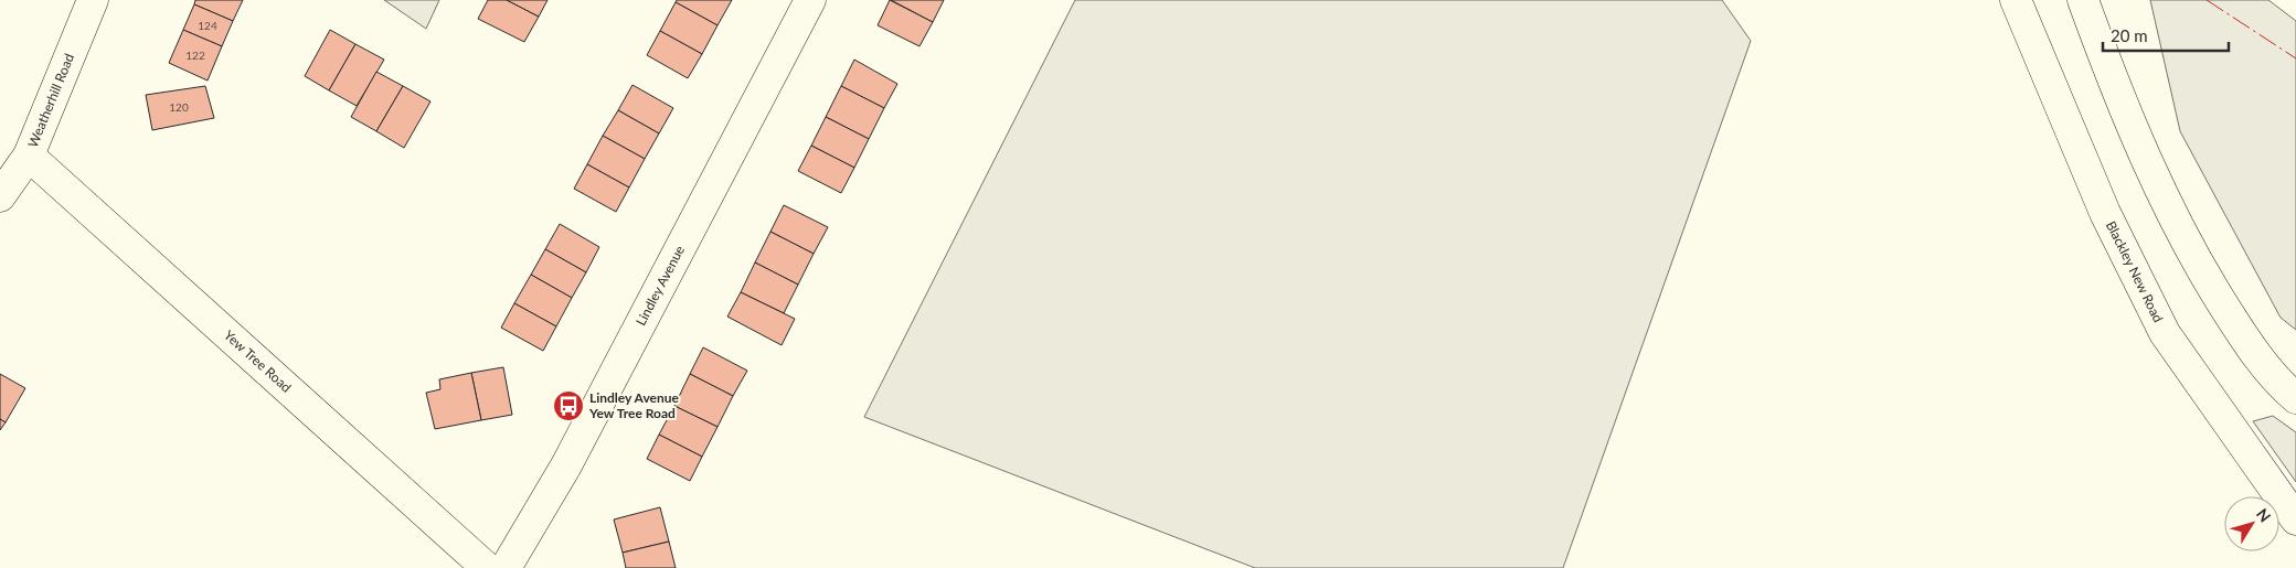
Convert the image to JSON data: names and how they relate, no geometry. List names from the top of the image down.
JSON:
{
  "streets": {
    "main road": [
      "Weatherhill Road",
      "Blackley New Road",
      "Lindley Avenue",
      "Yew Tree Road"
    ]
  },
  "crossings": [
    ["Weatherhill Road", "Yew Tree Road"]
  ],
  "places": {
    "bus stop": ["Lindley Avenue Yew Tree Road"]
  },
  "house_numbers": ["124", "122", "120"],
  "scale_bar": "20 m",
  "north": "top right"
}
